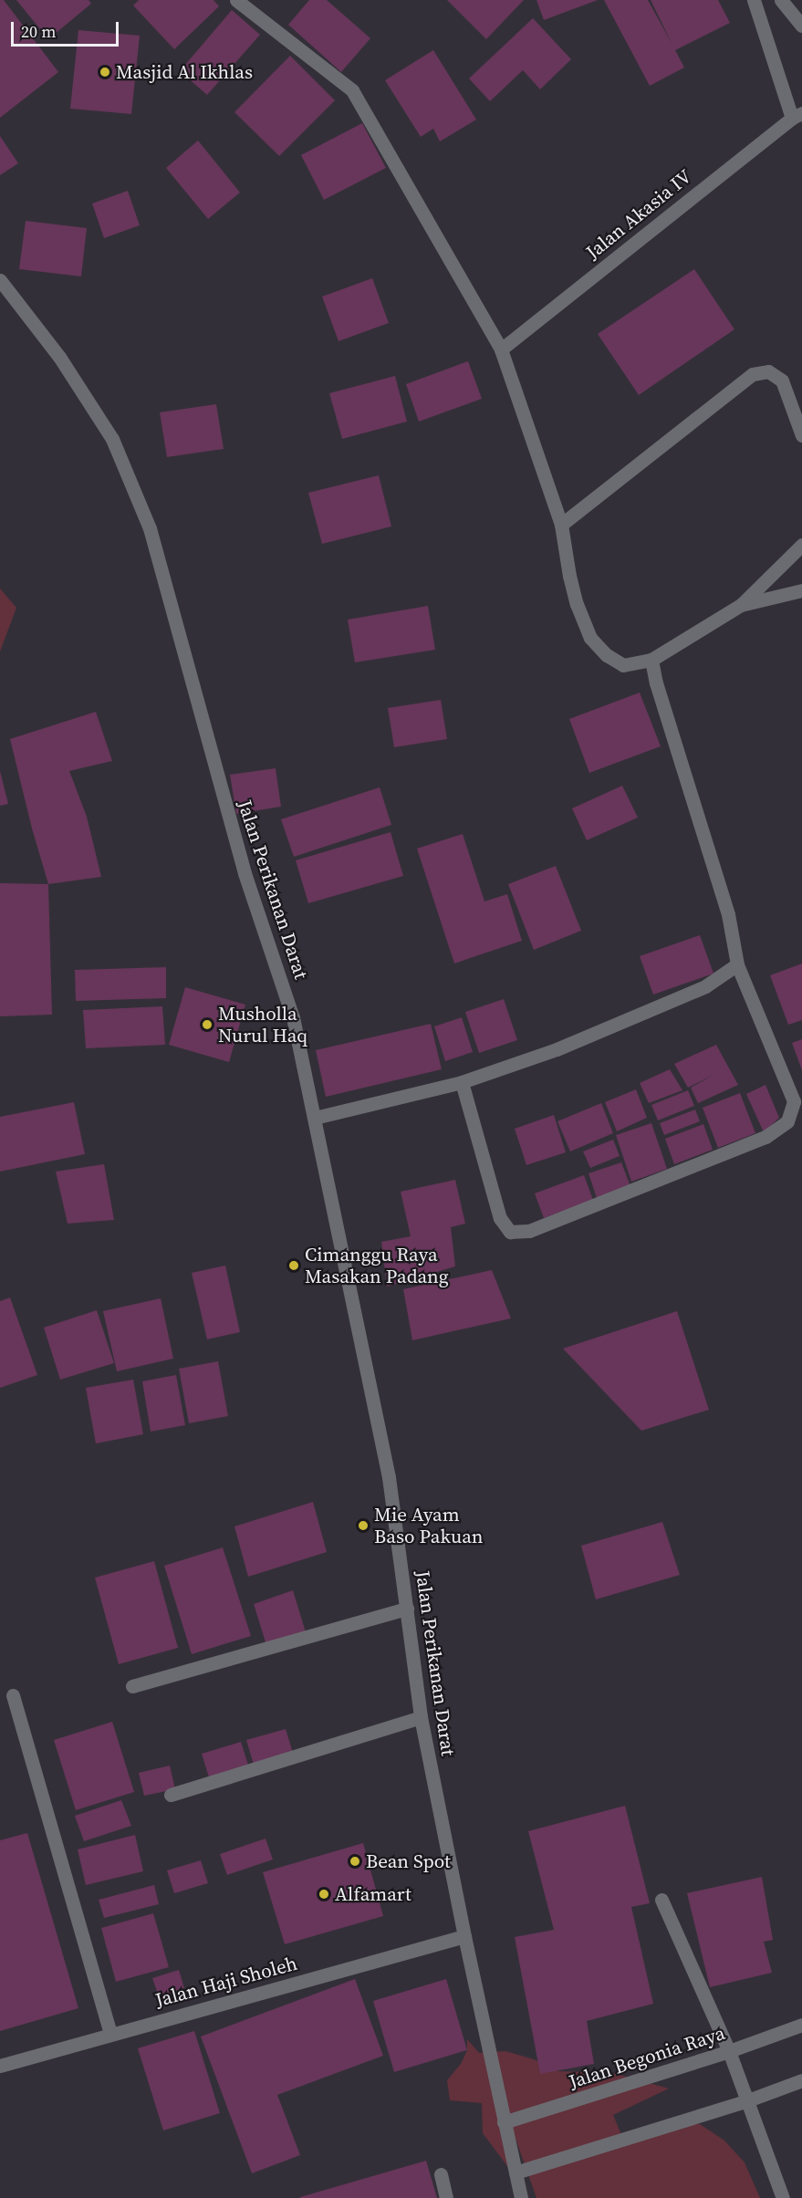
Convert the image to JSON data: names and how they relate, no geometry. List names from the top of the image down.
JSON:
{
  "streets": {
    "street": [
      "Jalan Akasia IV",
      "Jalan Perikanan Darat",
      "Jalan Haji Sholeh",
      "Jalan Begonia Raya"
    ]
  },
  "crossings": [
    ["Jalan Perikanan Darat", "Jalan Haji Sholeh"],
    ["Jalan Perikanan Darat", "Jalan Begonia Raya"]
  ],
  "places": [
    "Masjid Al Ikhlas",
    "Musholla Nurul Haq",
    "Cimanggu Raya Masakan Padang",
    "Mie Ayam Baso Pakuan",
    "Bean Spot",
    "Alfamart"
  ],
  "scale_bar": "20 m"
}
